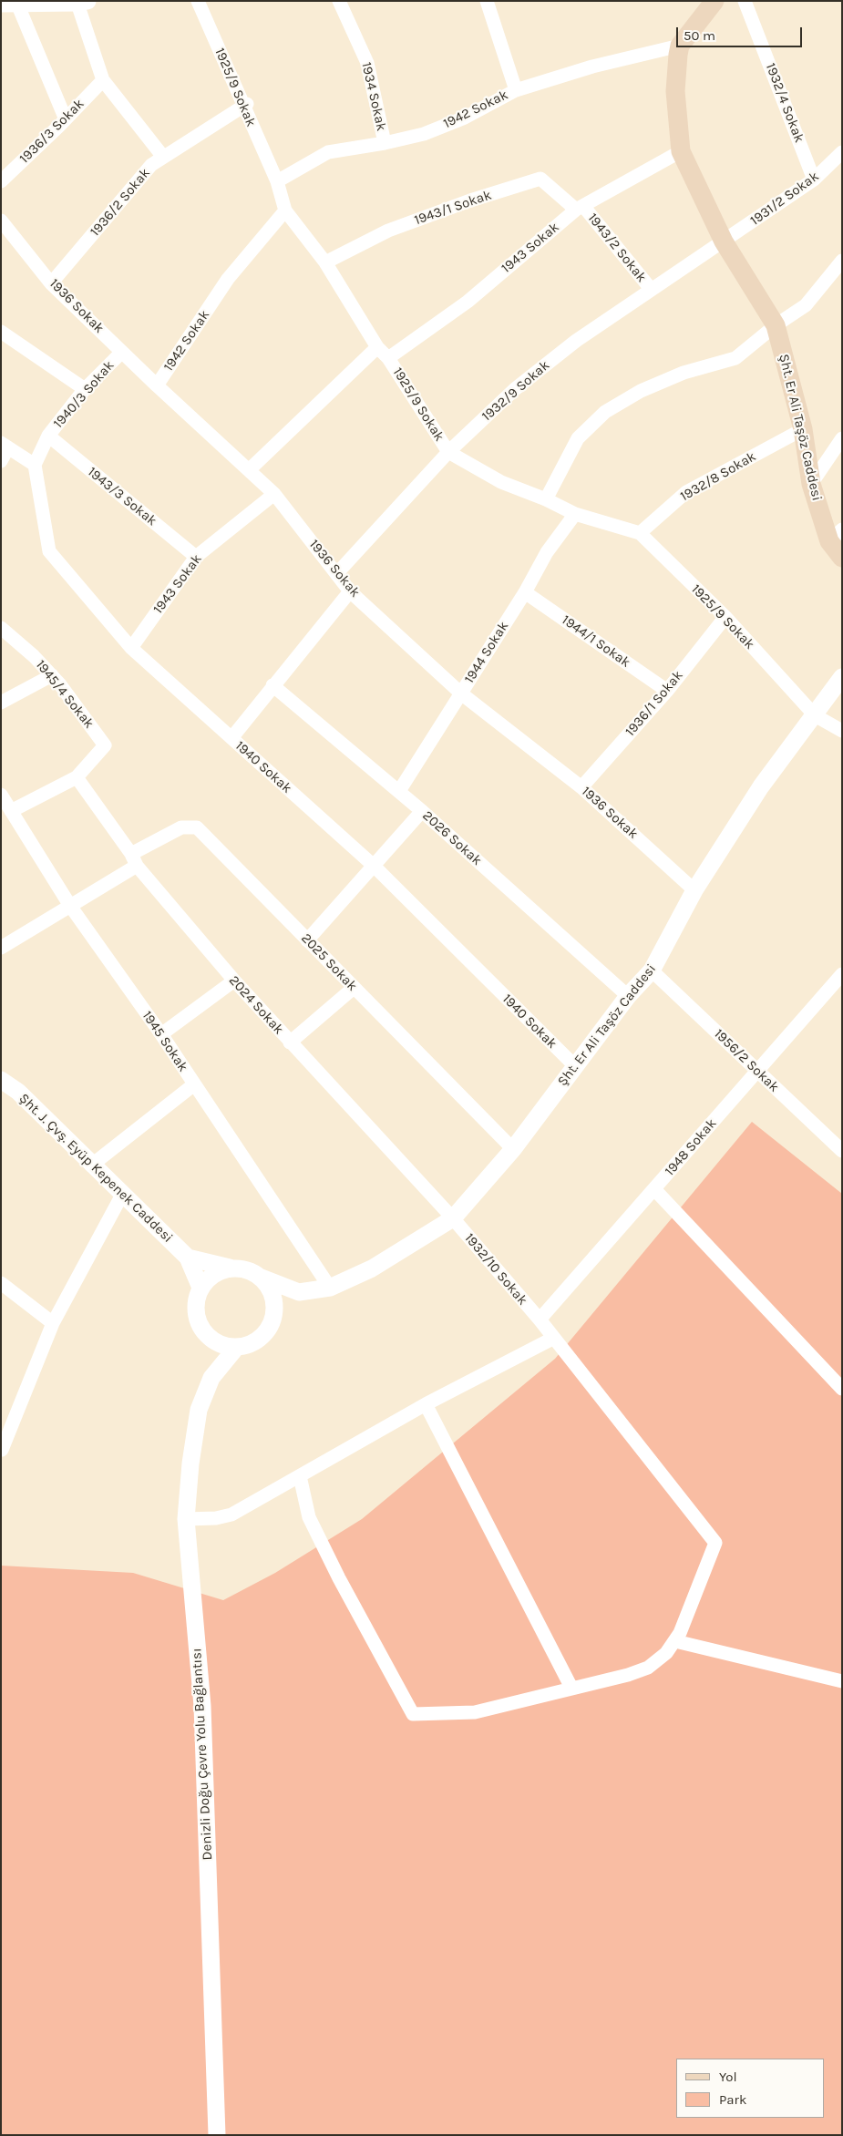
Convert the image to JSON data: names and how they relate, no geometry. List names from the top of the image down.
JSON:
{
  "streets": {
    "main road": ["Şht. Er Ali Taşöz Caddesi"],
    "street": [
      "1925/9 Sokak",
      "1934 Sokak",
      "1932/4 Sokak",
      "1942 Sokak",
      "1936/3 Sokak",
      "1931/2 Sokak",
      "1936/2 Sokak",
      "1943/1 Sokak",
      "1943 Sokak",
      "1943/2 Sokak",
      "1936 Sokak",
      "1932/9 Sokak",
      "1940/3 Sokak",
      "1932/8 Sokak",
      "1943/3 Sokak",
      "1944/1 Sokak",
      "1944 Sokak",
      "1945/4 Sokak",
      "1936/1 Sokak",
      "1940 Sokak",
      "2026 Sokak",
      "2025 Sokak",
      "2024 Sokak",
      "1945 Sokak",
      "1956/2 Sokak",
      "1948 Sokak",
      "Şht. J. Çvş. Eyüp Kepenek Caddesi",
      "1932/10 Sokak",
      "Denizli Doğu Çevre Yolu Bağlantısı"
    ]
  },
  "crossings": [
    ["1925/9 Sokak", "1942 Sokak"],
    ["1925/9 Sokak", "1936/2 Sokak"],
    ["1925/9 Sokak", "1943/1 Sokak"],
    ["1925/9 Sokak", "1943 Sokak"],
    ["1925/9 Sokak", "1932/9 Sokak"],
    ["1925/9 Sokak", "Şht. Er Ali Taşöz Caddesi"],
    ["1925/9 Sokak", "1932/8 Sokak"],
    ["1925/9 Sokak", "1944 Sokak"],
    ["1925/9 Sokak", "1936/1 Sokak"],
    ["1934 Sokak", "1942 Sokak"],
    ["1932/4 Sokak", "1931/2 Sokak"],
    ["1942 Sokak", "1936 Sokak"],
    ["1942 Sokak", "Şht. Er Ali Taşöz Caddesi"],
    ["1931/2 Sokak", "1932/9 Sokak"],
    ["1931/2 Sokak", "Şht. Er Ali Taşöz Caddesi"],
    ["1936/2 Sokak", "1936 Sokak"],
    ["1943/1 Sokak", "1943 Sokak"],
    ["1943/1 Sokak", "1943/2 Sokak"],
    ["1943 Sokak", "1943/2 Sokak"],
    ["1943 Sokak", "1936 Sokak"],
    ["1943 Sokak", "Şht. Er Ali Taşöz Caddesi"],
    ["1943 Sokak", "1943/3 Sokak"],
    ["1943 Sokak", "1940 Sokak"],
    ["1943/2 Sokak", "1932/9 Sokak"],
    ["1936 Sokak", "1932/9 Sokak"],
    ["1936 Sokak", "1940/3 Sokak"],
    ["1936 Sokak", "Şht. Er Ali Taşöz Caddesi"],
    ["1936 Sokak", "1944 Sokak"],
    ["1936 Sokak", "1936/1 Sokak"],
    ["1932/9 Sokak", "Şht. Er Ali Taşöz Caddesi"],
    ["1940/3 Sokak", "1943/3 Sokak"],
    ["1940/3 Sokak", "1940 Sokak"],
    ["Şht. Er Ali Taşöz Caddesi", "1932/8 Sokak"],
    ["Şht. Er Ali Taşöz Caddesi", "1940 Sokak"],
    ["Şht. Er Ali Taşöz Caddesi", "2026 Sokak"],
    ["Şht. Er Ali Taşöz Caddesi", "2025 Sokak"],
    ["Şht. Er Ali Taşöz Caddesi", "2024 Sokak"],
    ["Şht. Er Ali Taşöz Caddesi", "1945 Sokak"],
    ["Şht. Er Ali Taşöz Caddesi", "1956/2 Sokak"],
    ["Şht. Er Ali Taşöz Caddesi", "1932/10 Sokak"],
    ["1944/1 Sokak", "1944 Sokak"],
    ["1944/1 Sokak", "1936/1 Sokak"],
    ["1944 Sokak", "2026 Sokak"],
    ["1945/4 Sokak", "2024 Sokak"],
    ["2025 Sokak", "2024 Sokak"],
    ["2025 Sokak", "1945 Sokak"],
    ["2024 Sokak", "1932/10 Sokak"],
    ["1956/2 Sokak", "1948 Sokak"],
    ["1948 Sokak", "1932/10 Sokak"]
  ],
  "legend": ["Yol", "Park"],
  "scale_bar": "50 m"
}
